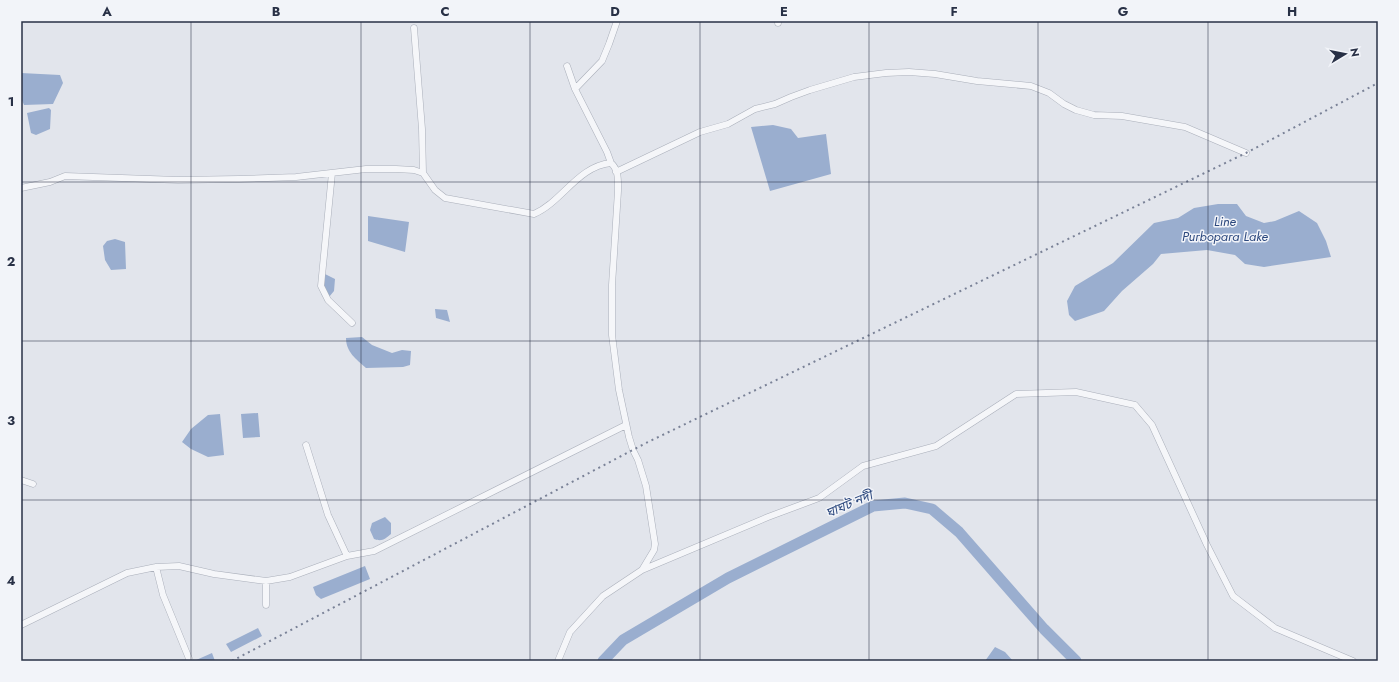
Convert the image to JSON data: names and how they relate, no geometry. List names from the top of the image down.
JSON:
{
  "water": ["Line Purbopara Lake", "ঘাঘট নদী"],
  "north": "right",
  "grid": {
    "columns": [
      "A",
      "B",
      "C",
      "D",
      "E",
      "F",
      "G",
      "H"
    ],
    "rows": [
      "1",
      "2",
      "3",
      "4"
    ]
  }
}
